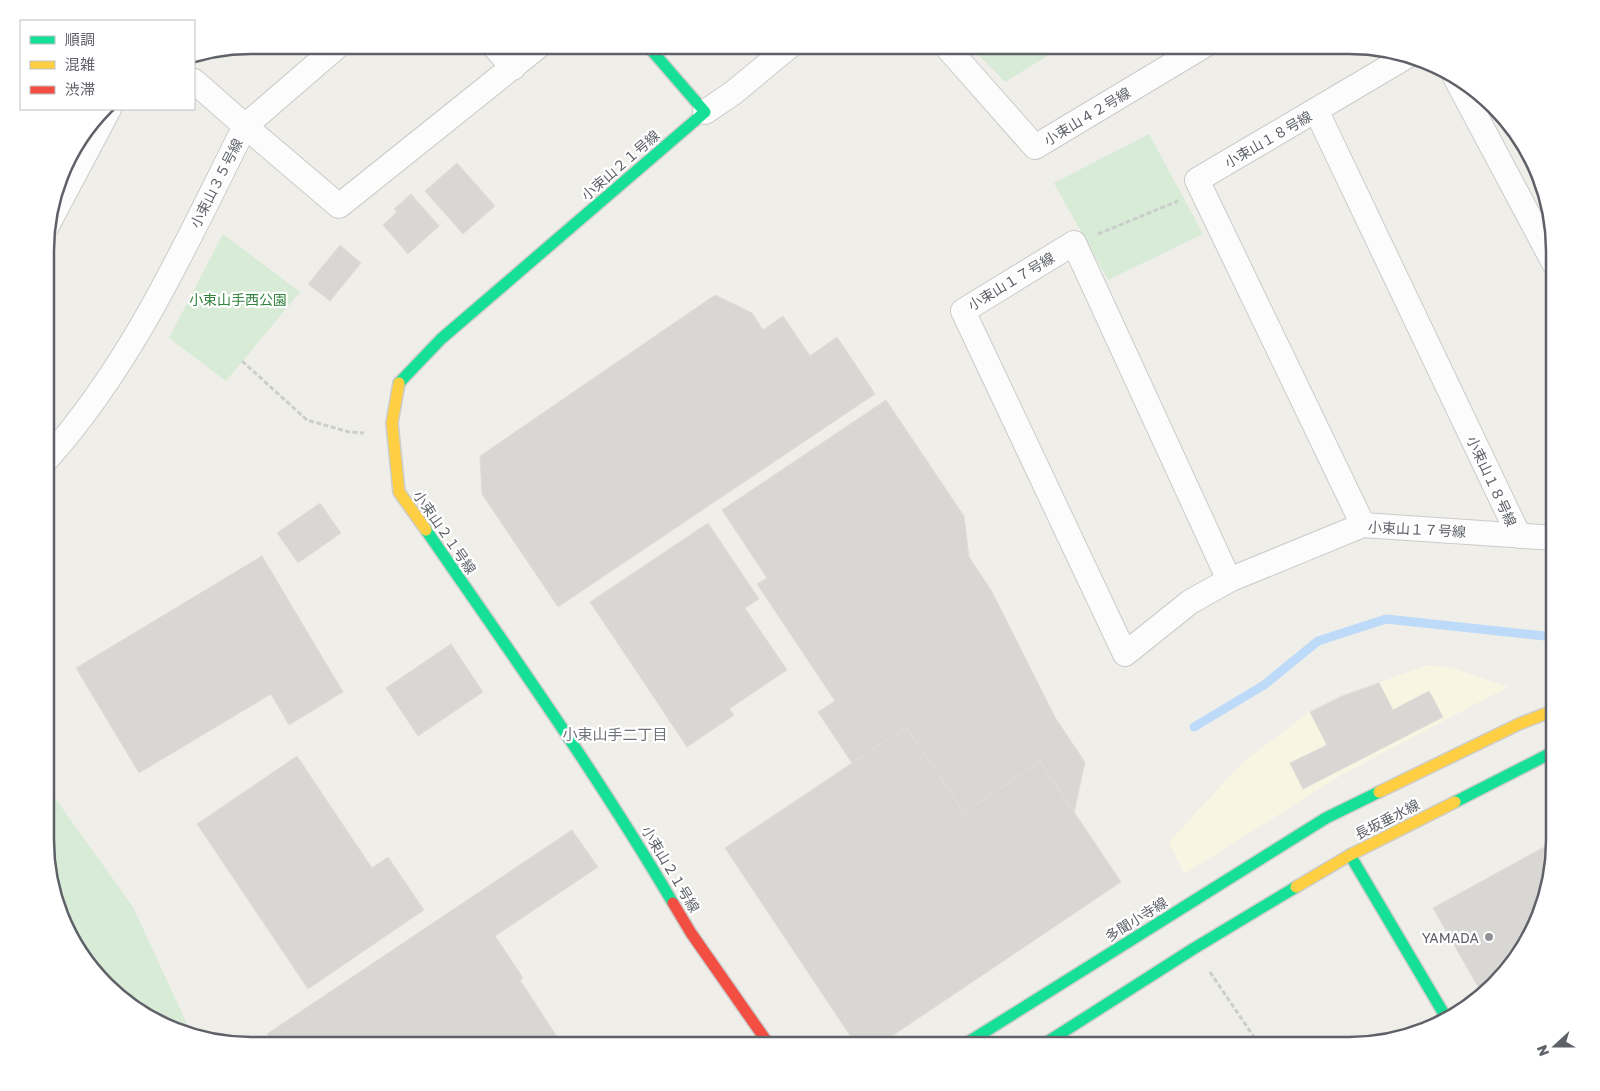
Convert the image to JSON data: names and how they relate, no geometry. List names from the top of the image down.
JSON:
{
  "streets": {
    "street": [
      "小束山４２号線",
      "小束山１８号線",
      "小束山２１号線",
      "小束山３５号線",
      "小束山１７号線",
      "長坂垂水線",
      "多聞小寺線"
    ]
  },
  "crossings": [
    ["小束山１８号線", "小束山１７号線"],
    ["長坂垂水線", "多聞小寺線"]
  ],
  "districts": ["小束山手二丁目"],
  "parks": ["小束山手西公園"],
  "places": ["YAMADA"],
  "legend": ["順調", "混雑", "渋滞"],
  "north": "left"
}
